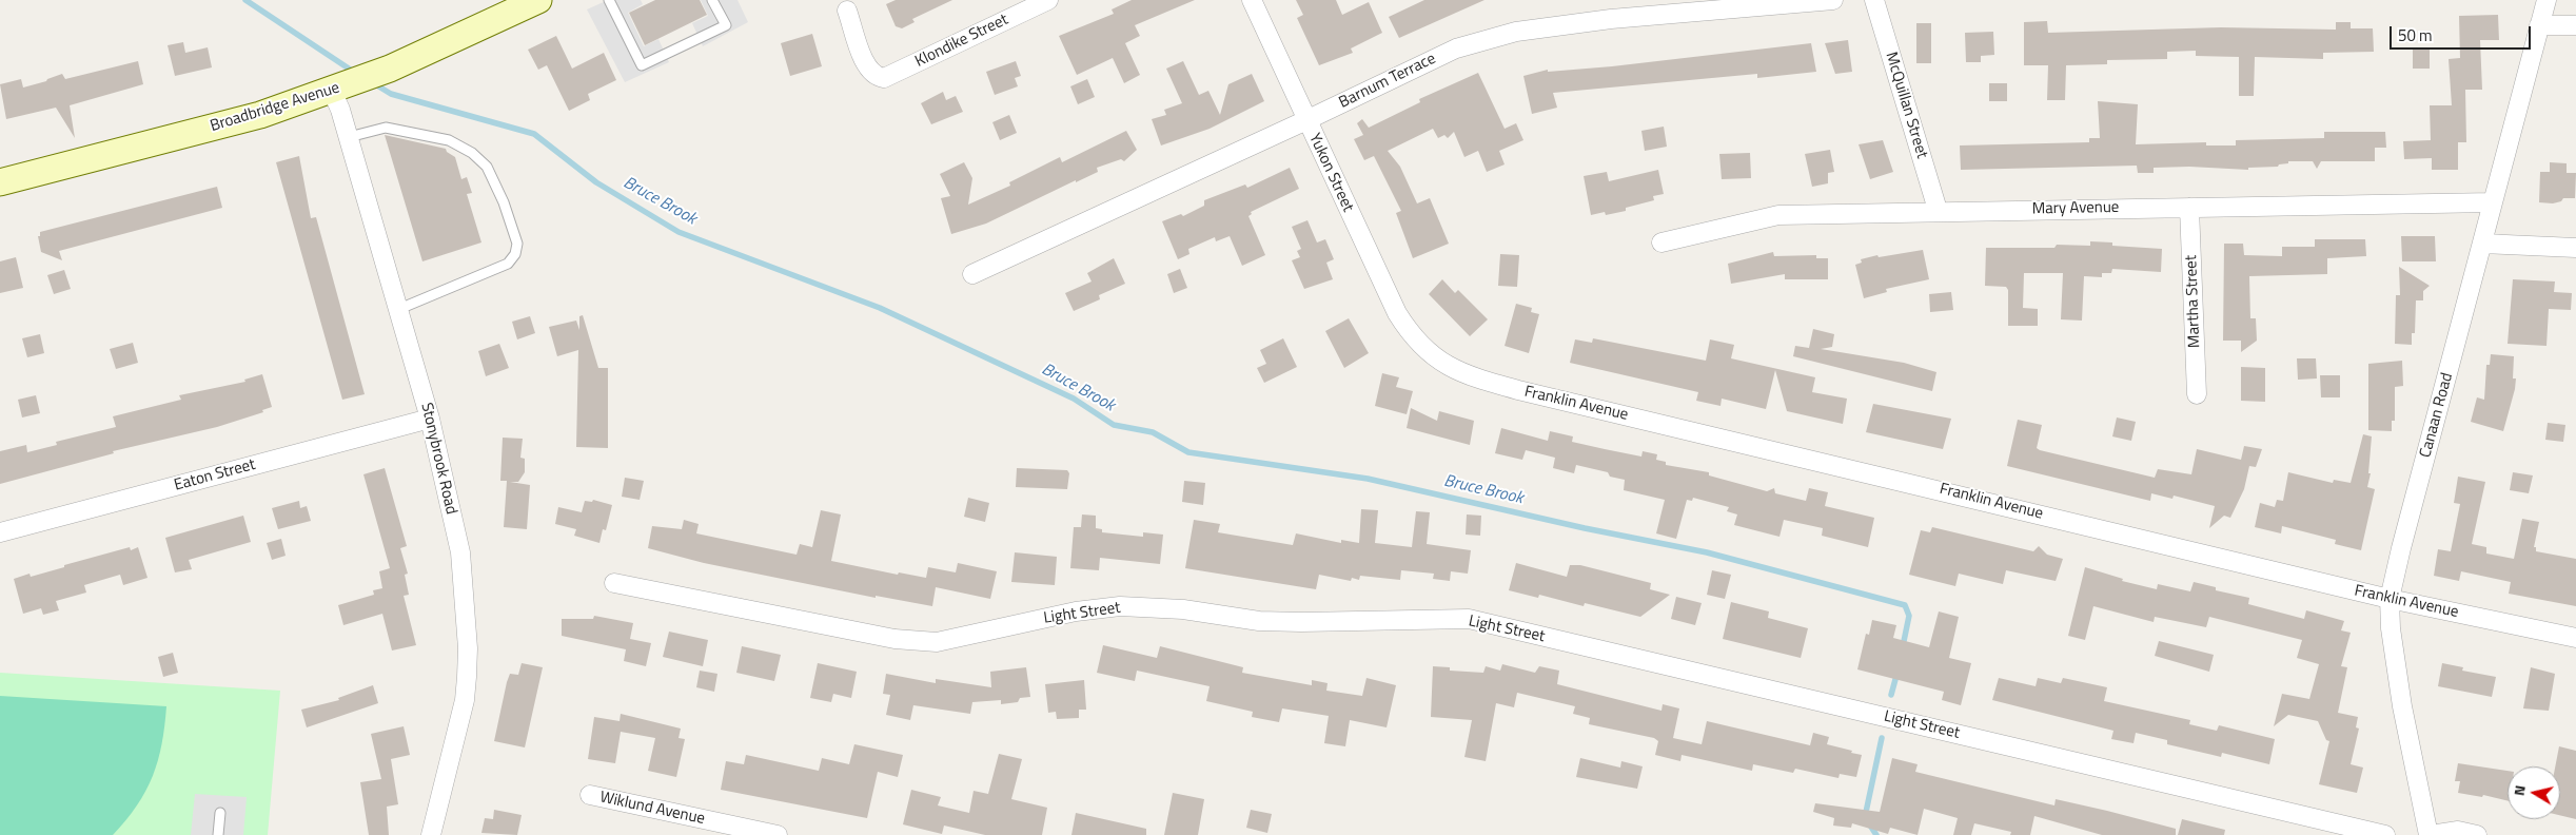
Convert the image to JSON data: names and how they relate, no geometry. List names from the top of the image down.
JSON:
{
  "streets": {
    "main road": ["Broadbridge Avenue"],
    "street": [
      "Klondike Street",
      "Barnum Terrace",
      "McQuillan Street",
      "Yukon Street",
      "Mary Avenue",
      "Martha Street",
      "Franklin Avenue",
      "Canaan Road",
      "Stonybrook Road",
      "Eaton Street",
      "Light Street",
      "Wiklund Avenue"
    ]
  },
  "crossings": [
    ["Barnum Terrace", "Yukon Street"],
    ["McQuillan Street", "Mary Avenue"],
    ["Broadbridge Avenue", "Stonybrook Road"],
    ["Yukon Street", "Franklin Avenue"],
    ["Mary Avenue", "Martha Street"],
    ["Mary Avenue", "Canaan Road"],
    ["Franklin Avenue", "Canaan Road"],
    ["Stonybrook Road", "Eaton Street"]
  ],
  "water": ["Bruce Brook"],
  "scale_bar": "50 m",
  "north": "left"
}
